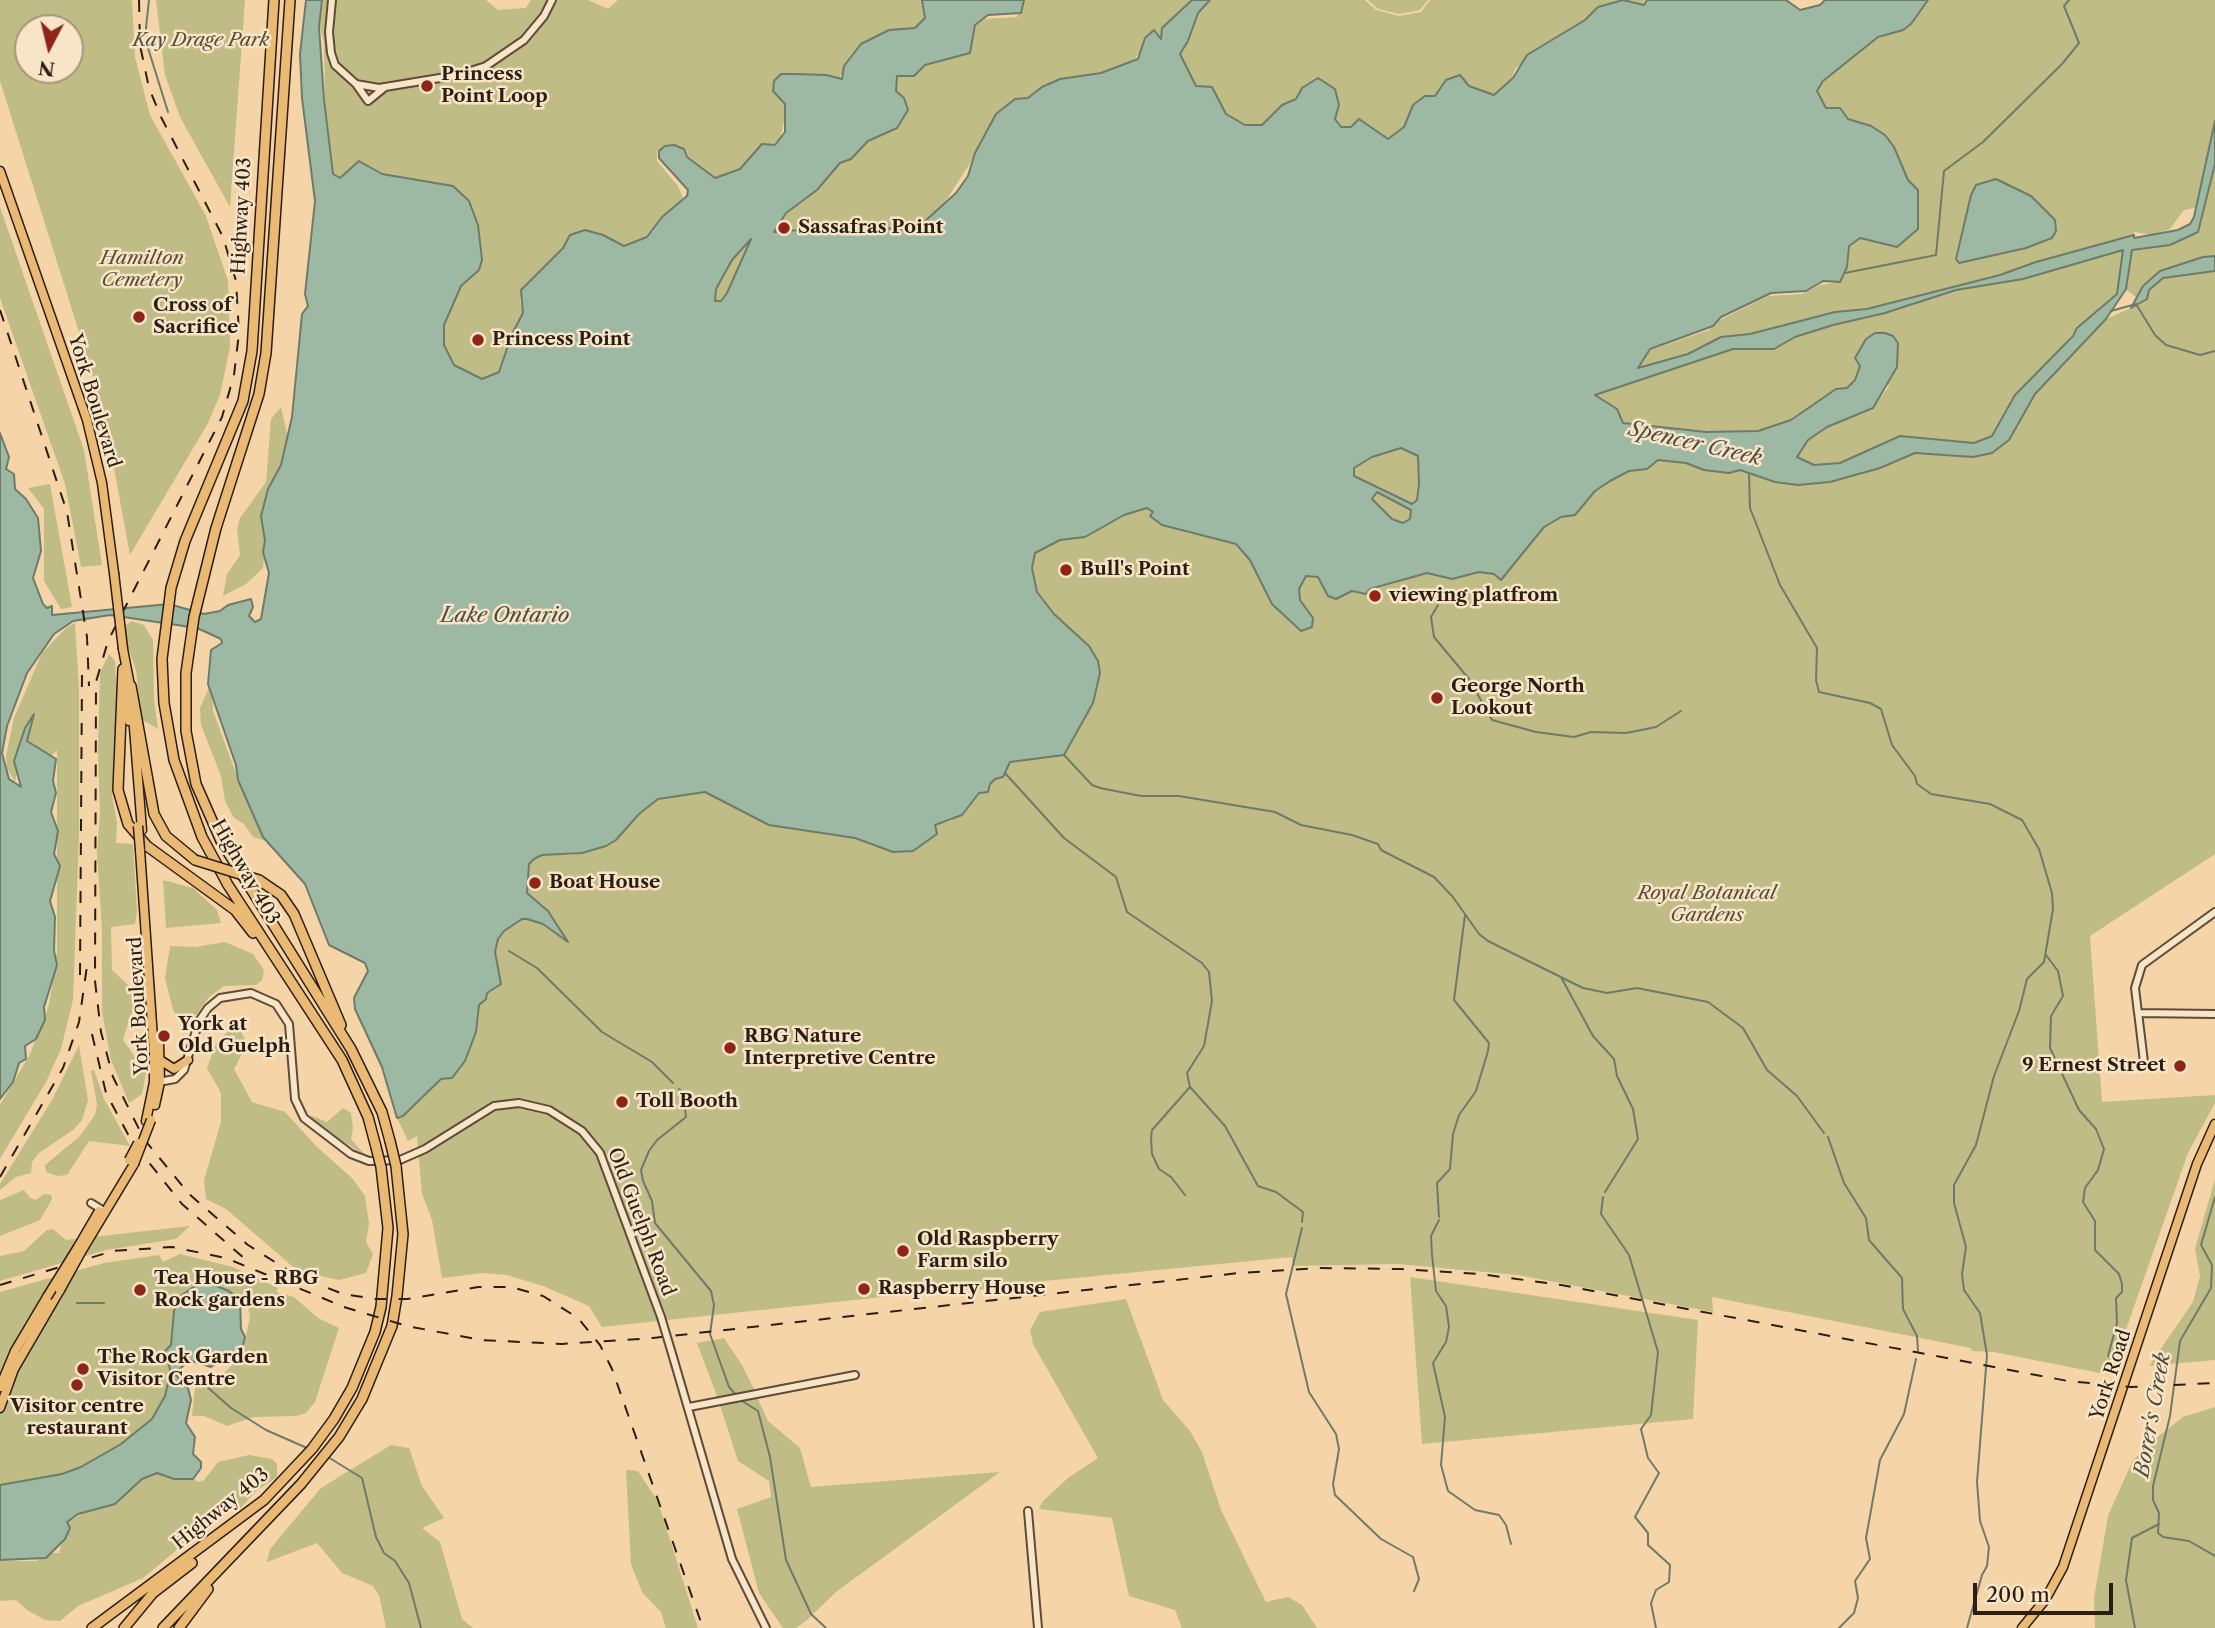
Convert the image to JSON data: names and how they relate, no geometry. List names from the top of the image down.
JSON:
{
  "streets": {
    "highway": ["Highway 403"],
    "main road": ["York Boulevard", "York Road"],
    "street": ["Old Guelph Road"]
  },
  "water": ["Spencer Creek", "Lake Ontario", "Borer's Creek"],
  "parks": ["Kay Drage Park", "Hamilton Cemetery", "Royal Botanical Gardens"],
  "places": [
    "Princess Point Loop",
    "Sassafras Point",
    "Cross of Sacrifice",
    "Princess Point",
    "Bull's Point",
    "viewing platfrom",
    "George North Lookout",
    "Boat House",
    "York at Old Guelph",
    "RBG Nature Interpretive Centre",
    "9 Ernest Street",
    "Toll Booth",
    "Old Raspberry Farm silo",
    "Raspberry House",
    "Tea House - RBG Rock gardens",
    "The Rock Garden Visitor Centre",
    "Visitor centre restaurant"
  ],
  "scale_bar": "200 m",
  "north": "bottom"
}
